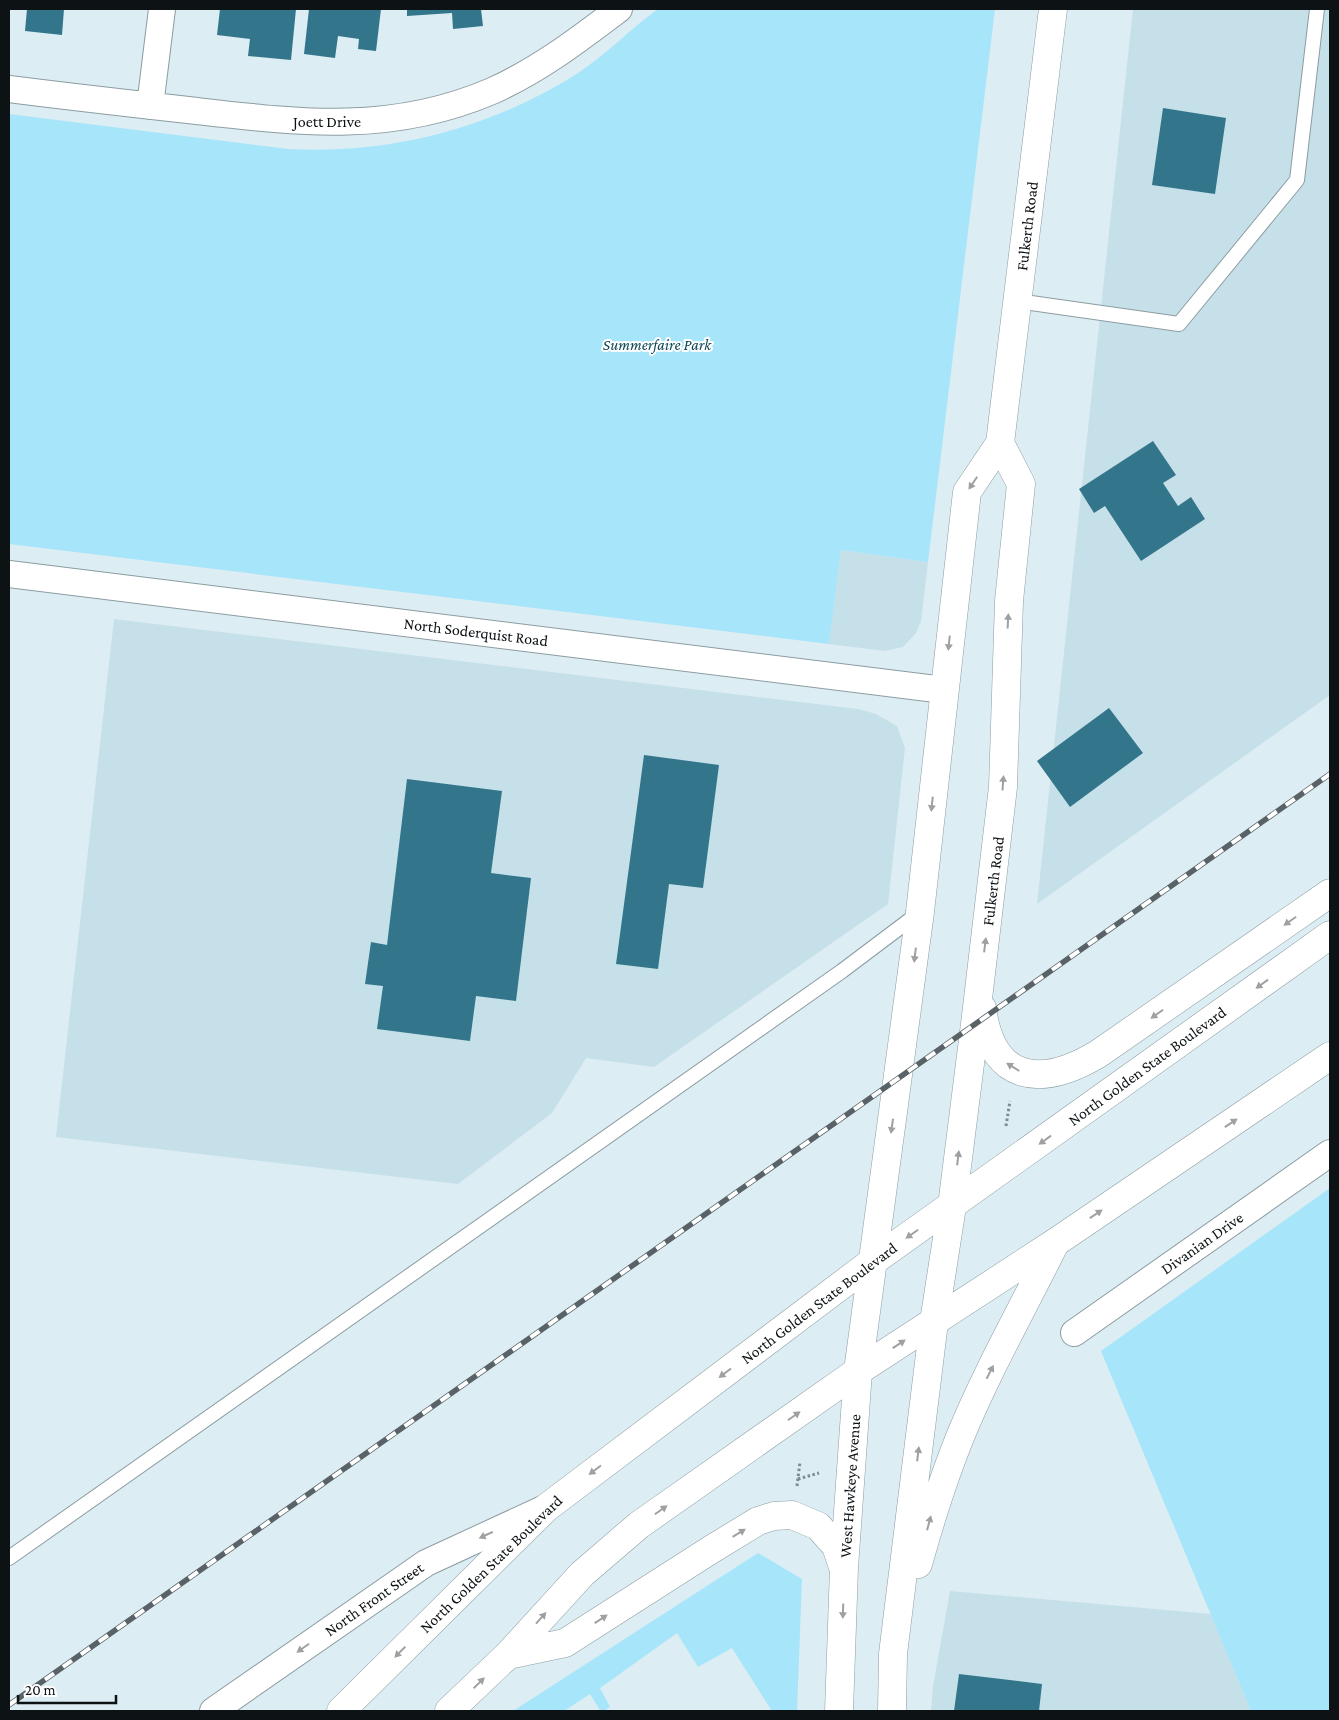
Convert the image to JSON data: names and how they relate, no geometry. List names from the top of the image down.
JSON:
{
  "streets": {
    "main road": ["Fulkerth Road", "North Golden State Boulevard", "West Hawkeye Avenue"],
    "street": [
      "Joett Drive",
      "North Soderquist Road",
      "Divanian Drive",
      "North Front Street"
    ]
  },
  "crossings": [
    ["Fulkerth Road", "North Soderquist Road"],
    ["Fulkerth Road", "North Golden State Boulevard"],
    ["Fulkerth Road", "West Hawkeye Avenue"],
    ["North Golden State Boulevard", "West Hawkeye Avenue"],
    ["North Golden State Boulevard", "North Front Street"]
  ],
  "one_way": ["North Front Street"],
  "parks": ["Summerfaire Park"],
  "scale_bar": "20 m"
}
